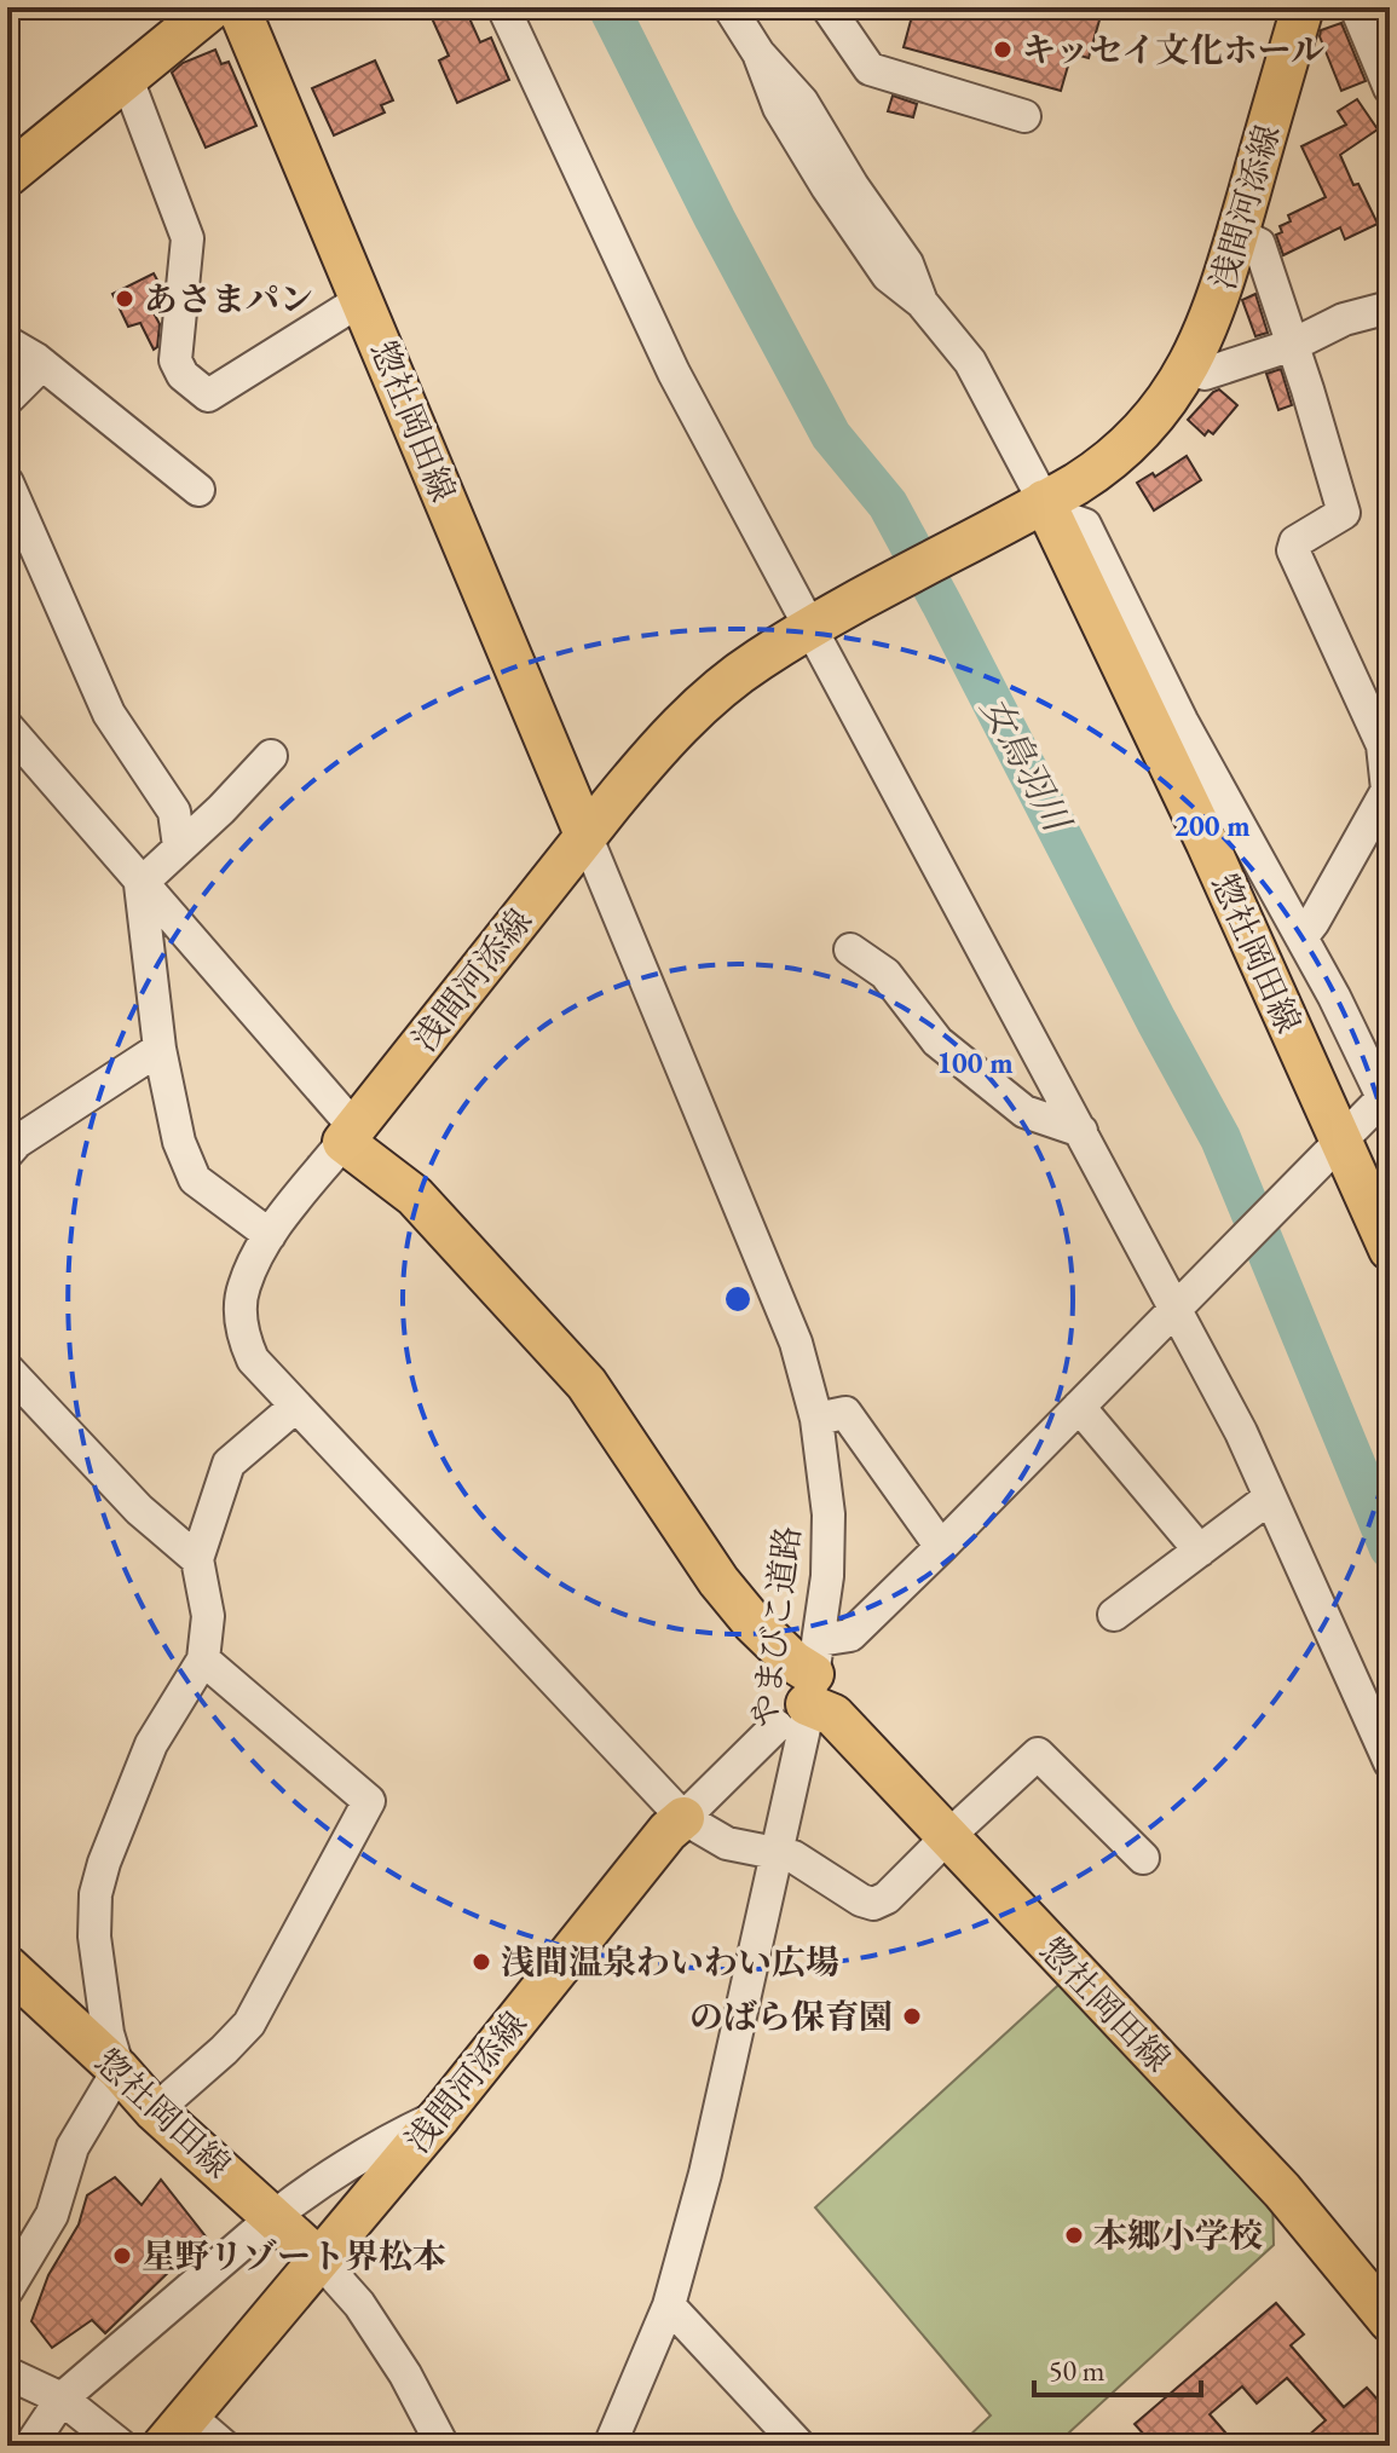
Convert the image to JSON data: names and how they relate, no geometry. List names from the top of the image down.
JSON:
{
  "streets": {
    "main road": ["浅間河添線", "惣社岡田線"],
    "street": ["やまびこ道路"]
  },
  "crossings": [
    ["浅間河添線", "惣社岡田線"],
    ["浅間河添線", "やまびこ道路"],
    ["惣社岡田線", "やまびこ道路"]
  ],
  "water": ["女鳥羽川"],
  "places": [
    "キッセイ文化ホール",
    "あさまパン",
    "浅間温泉わいわい広場",
    "のばら保育園",
    "本郷小学校",
    "星野リゾート界松本"
  ],
  "scale_bar": "50 m",
  "rings": ["200 m", "100 m"]
}
